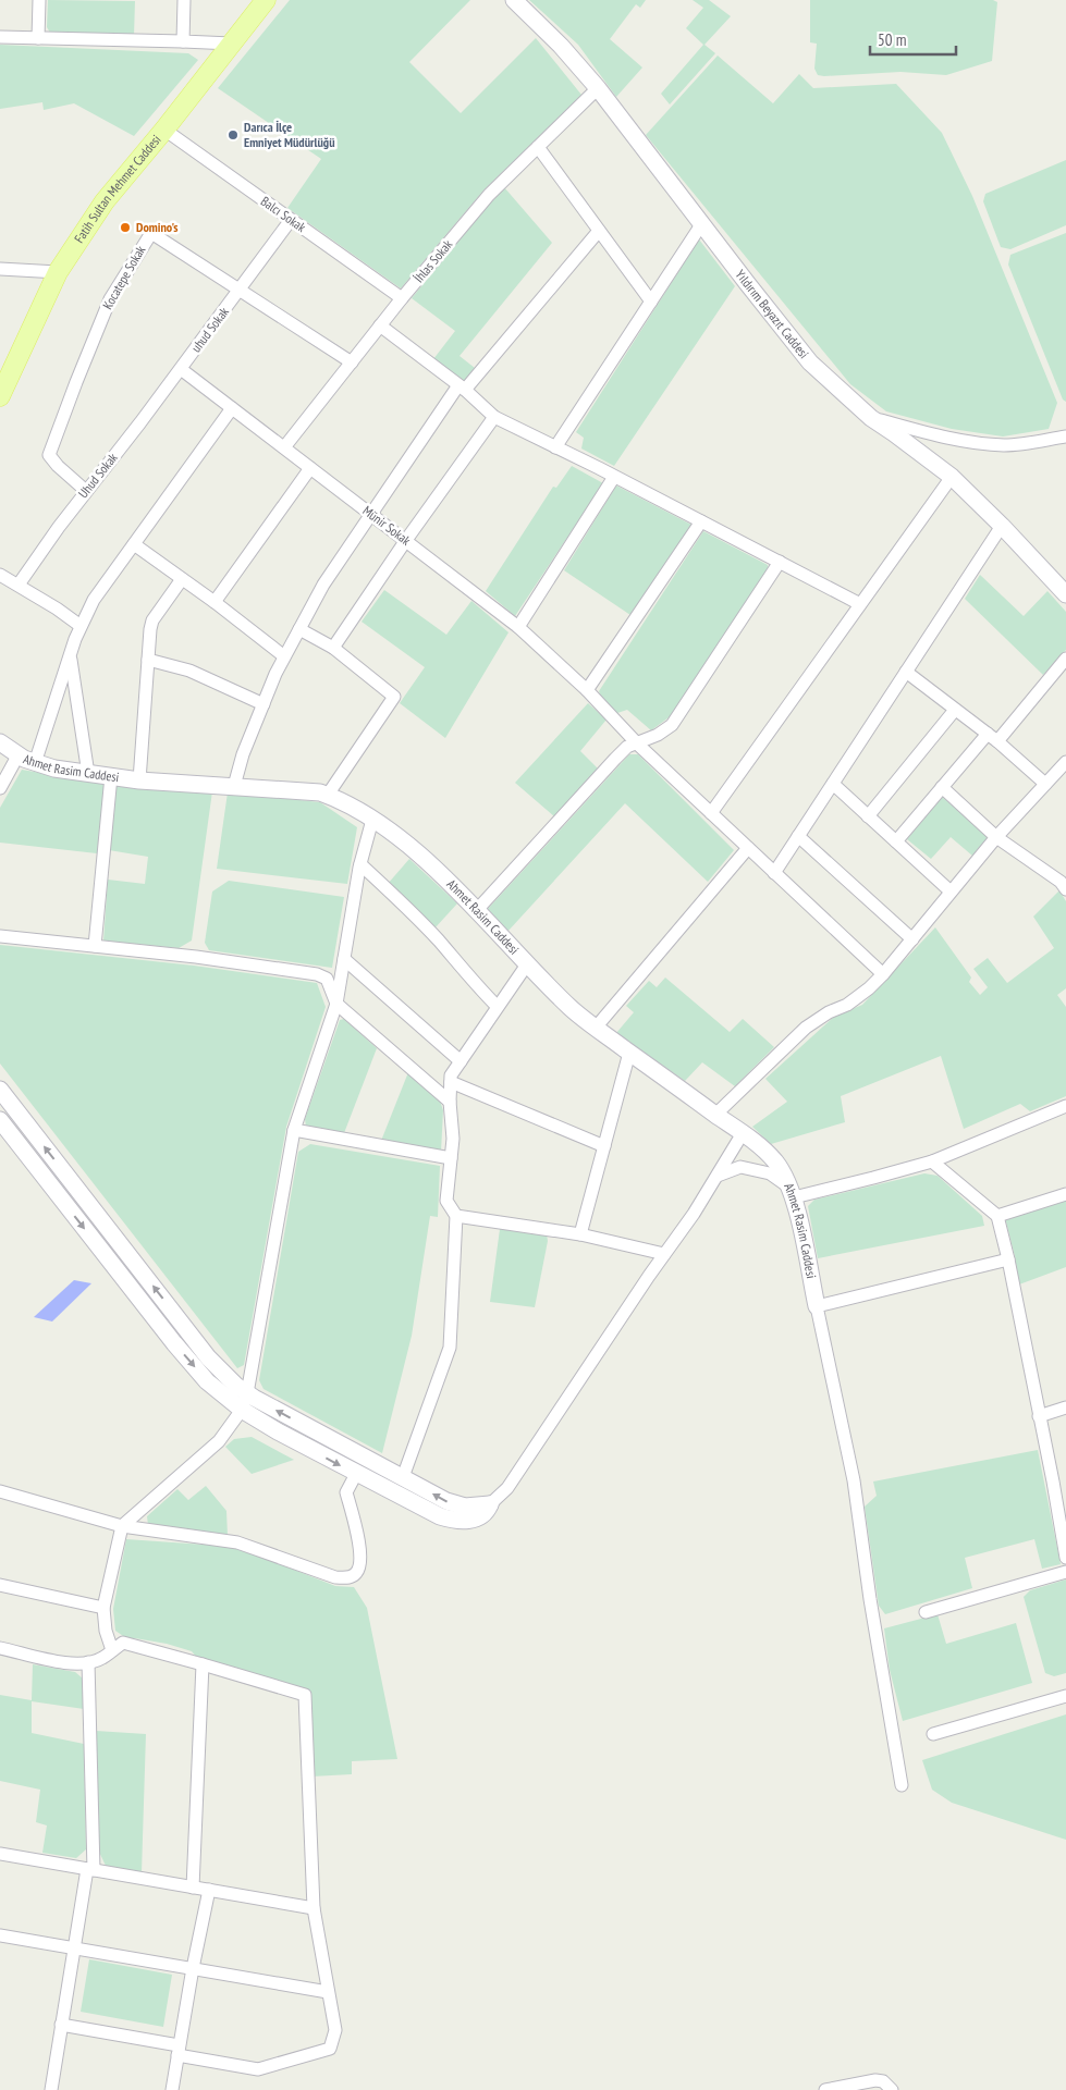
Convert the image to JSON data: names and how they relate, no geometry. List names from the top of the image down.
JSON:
{
  "streets": {
    "main road": ["Fatih Sultan Mehmet Caddesi"],
    "street": [
      "Balcı Sokak",
      "İhlas Sokak",
      "Kocatepe Sokak",
      "Yıldırım Beyazıt Caddesi",
      "uhud Sokak",
      "Uhud Sokak",
      "Münir Sokak",
      "Ahmet Rasim Caddesi"
    ]
  },
  "crossings": [
    ["Fatih Sultan Mehmet Caddesi", "Balcı Sokak"],
    ["Balcı Sokak", "İhlas Sokak"],
    ["İhlas Sokak", "Kocatepe Sokak"],
    ["İhlas Sokak", "Yıldırım Beyazıt Caddesi"],
    ["İhlas Sokak", "Münir Sokak"],
    ["Kocatepe Sokak", "uhud Sokak"],
    ["Kocatepe Sokak", "Uhud Sokak"],
    ["uhud Sokak", "Uhud Sokak"],
    ["uhud Sokak", "Münir Sokak"],
    ["Uhud Sokak", "Münir Sokak"]
  ],
  "places": ["Darıca İlçe Emniyet Müdürlüğü", "Domino's"],
  "scale_bar": "50 m"
}
